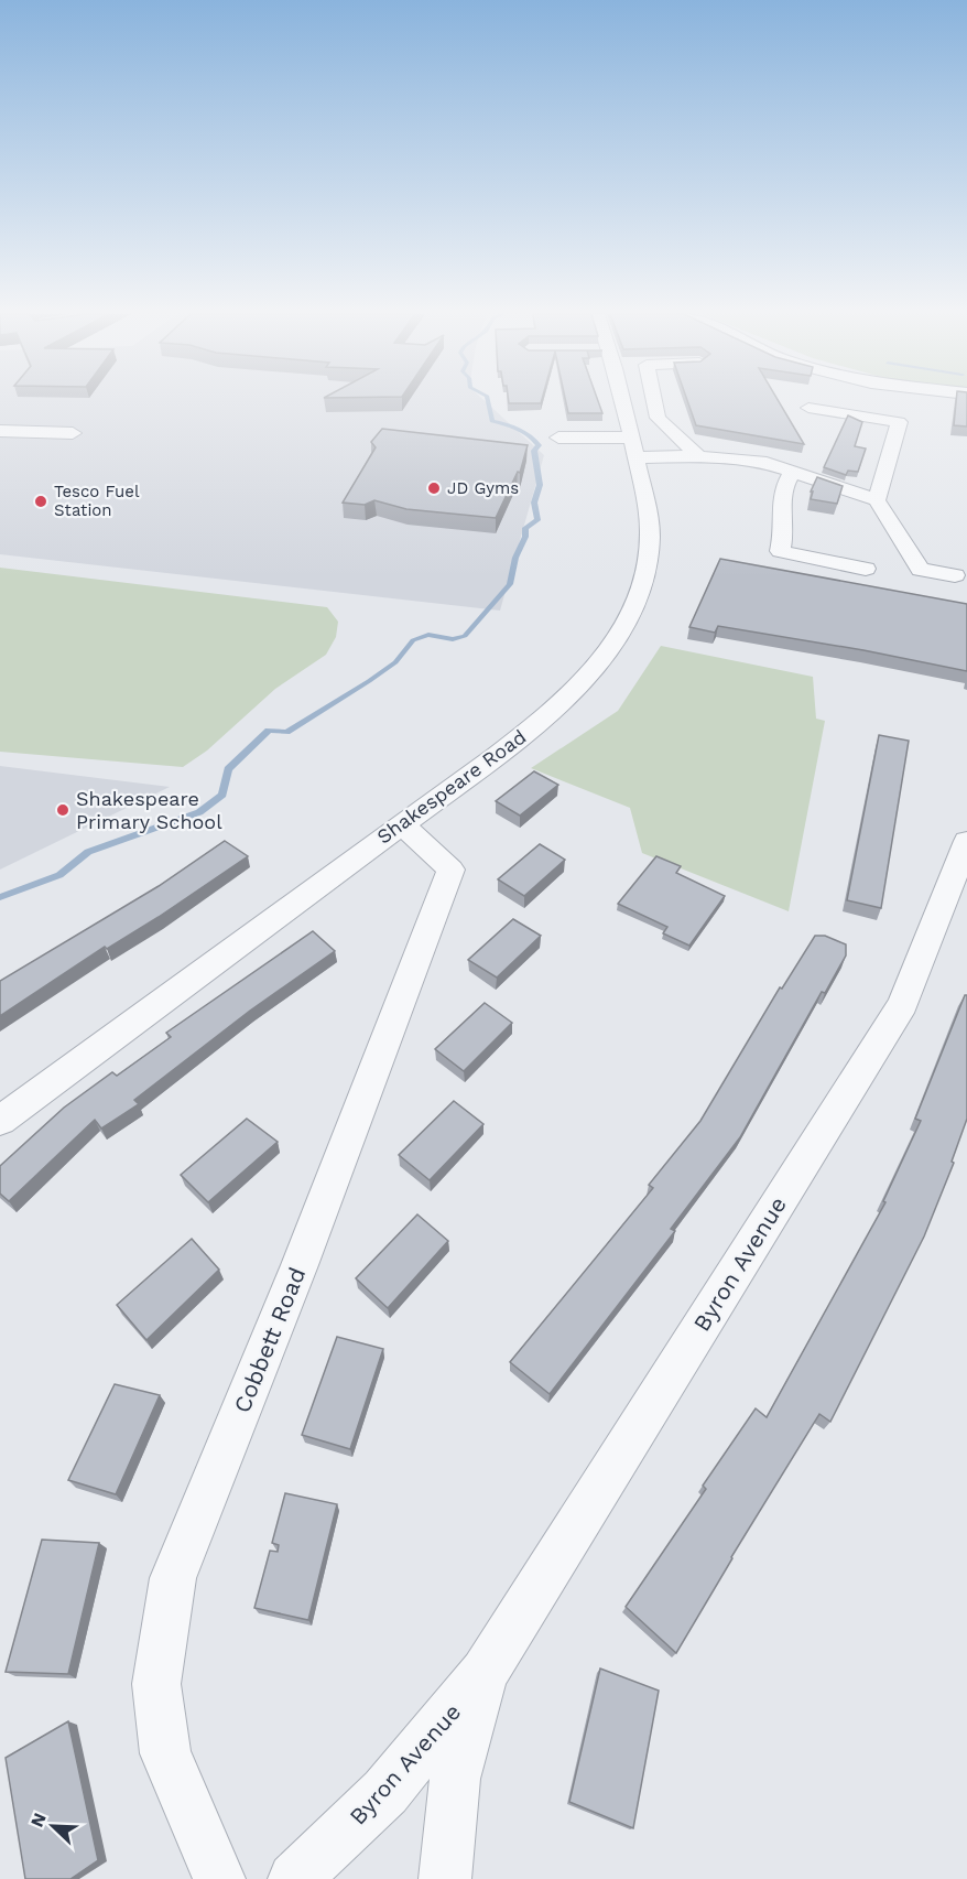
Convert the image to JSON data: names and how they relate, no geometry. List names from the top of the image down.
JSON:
{
  "streets": {
    "street": ["Shakespeare Road", "Byron Avenue", "Cobbett Road"]
  },
  "crossings": [
    ["Shakespeare Road", "Cobbett Road"]
  ],
  "places": ["JD Gyms", "Tesco Fuel Station", "Shakespeare Primary School"],
  "north": "top left"
}
